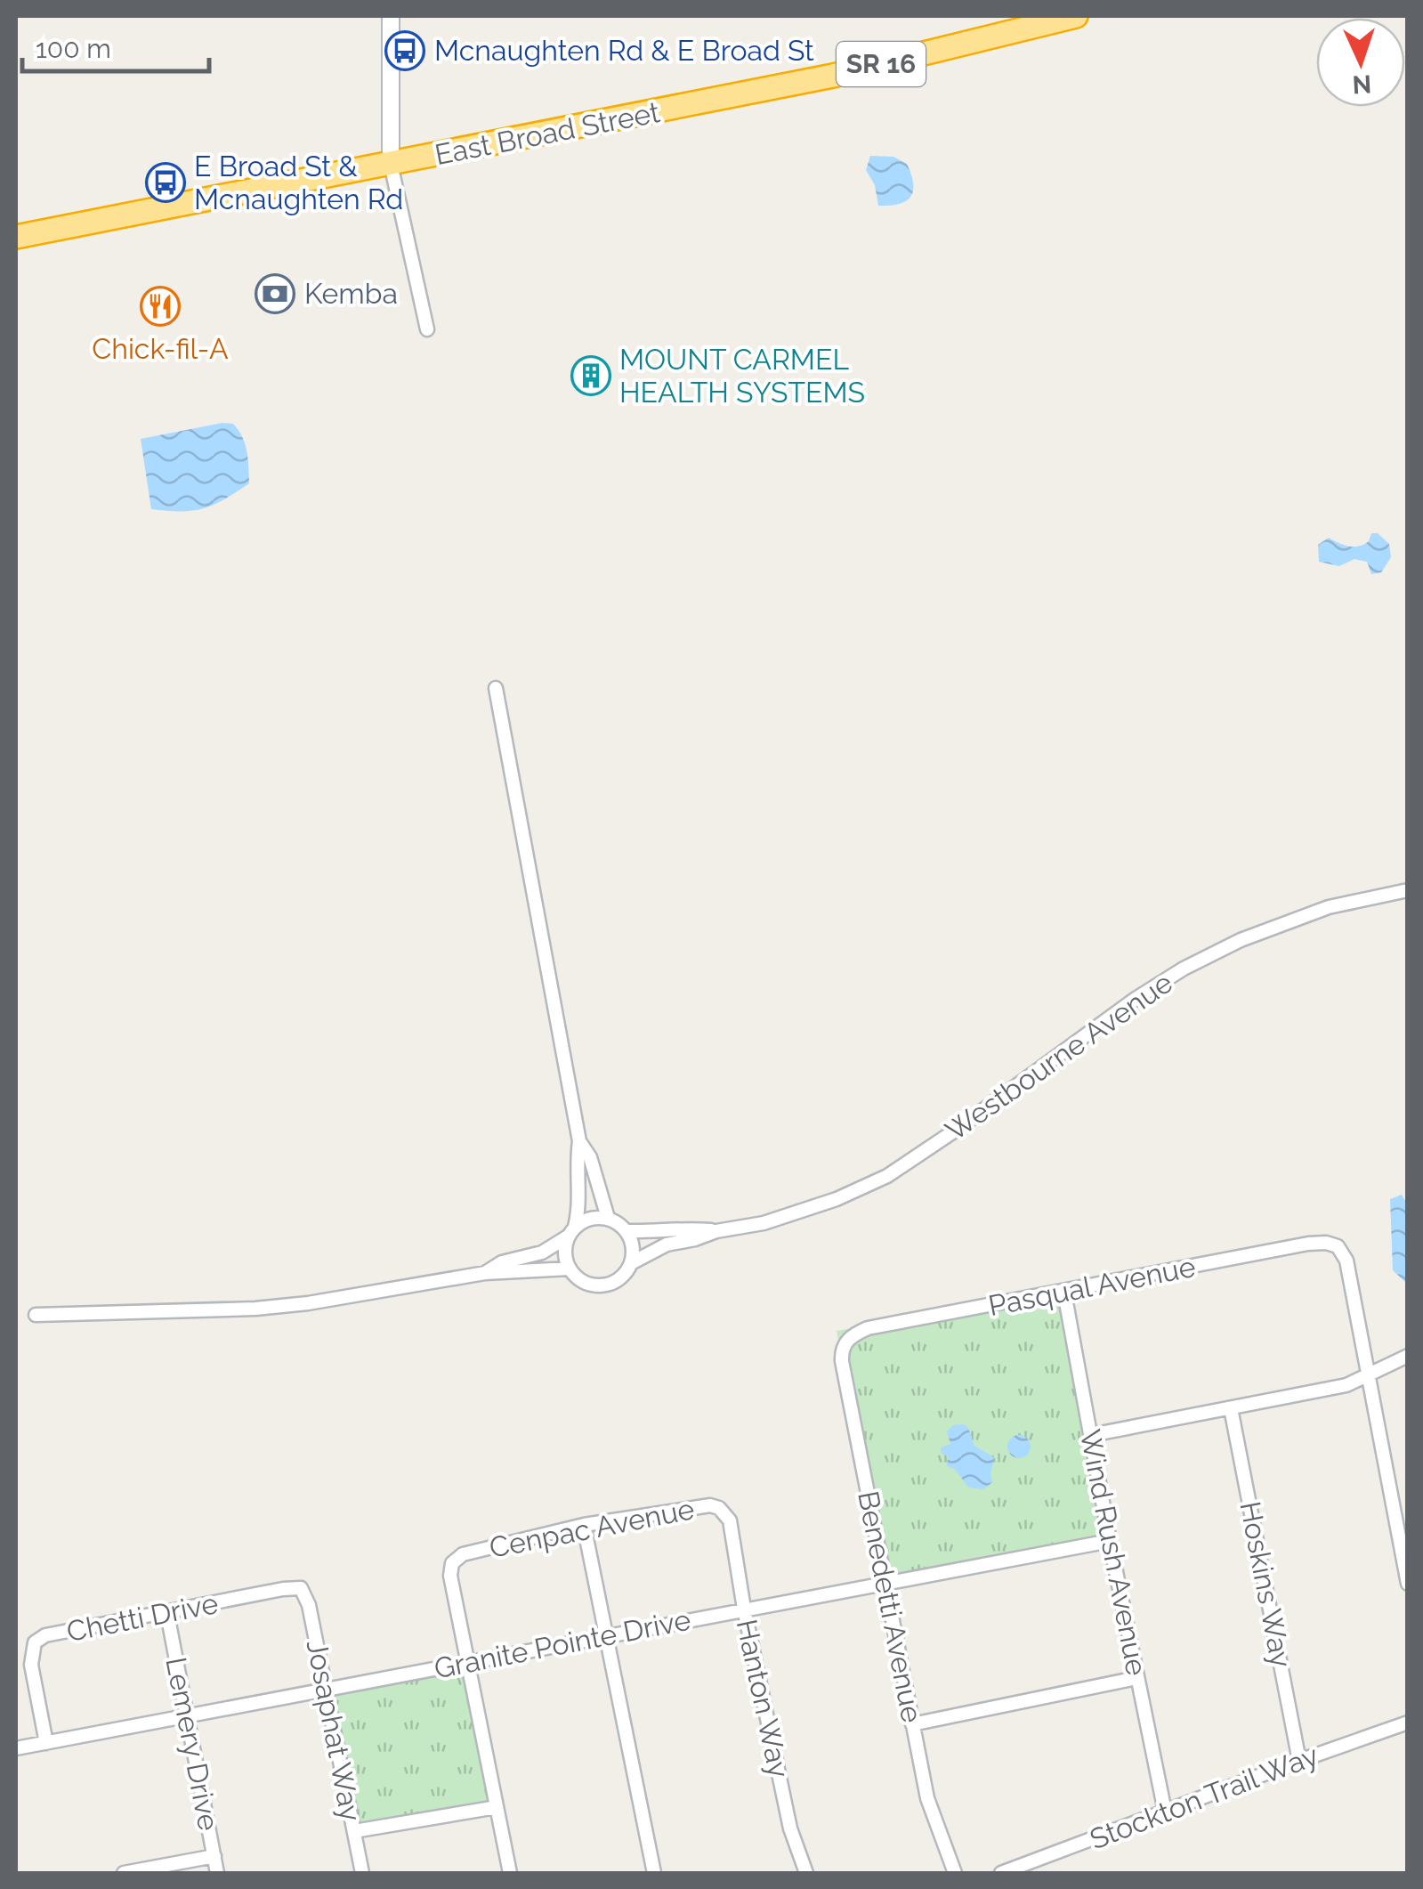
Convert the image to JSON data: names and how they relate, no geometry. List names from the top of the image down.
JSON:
{
  "streets": {
    "highway": ["SR 16", "East Broad Street"],
    "street": [
      "Westbourne Avenue",
      "Pasqual Avenue",
      "Cenpac Avenue",
      "Wind Rush Avenue",
      "Hoskins Way",
      "Benedetti Avenue",
      "Chetti Drive",
      "Granite Pointe Drive",
      "Hanton Way",
      "Josaphat Way",
      "Lemery Drive",
      "Stockton Trail Way"
    ]
  },
  "crossings": [
    ["Pasqual Avenue", "Wind Rush Avenue"],
    ["Pasqual Avenue", "Benedetti Avenue"],
    ["Cenpac Avenue", "Granite Pointe Drive"],
    ["Cenpac Avenue", "Hanton Way"],
    ["Wind Rush Avenue", "Granite Pointe Drive"],
    ["Wind Rush Avenue", "Stockton Trail Way"],
    ["Hoskins Way", "Stockton Trail Way"],
    ["Benedetti Avenue", "Granite Pointe Drive"],
    ["Chetti Drive", "Granite Pointe Drive"],
    ["Chetti Drive", "Josaphat Way"],
    ["Chetti Drive", "Lemery Drive"],
    ["Granite Pointe Drive", "Hanton Way"],
    ["Granite Pointe Drive", "Josaphat Way"],
    ["Granite Pointe Drive", "Lemery Drive"]
  ],
  "places": {
    "bus stop": ["Mcnaughten Rd & E Broad St", "E Broad St & Mcnaughten Rd"],
    "bank": ["Kemba"],
    "restaurant": ["Chick-fil-A"],
    "building": ["MOUNT CARMEL HEALTH SYSTEMS"]
  },
  "scale_bar": "100 m",
  "north": "bottom"
}
